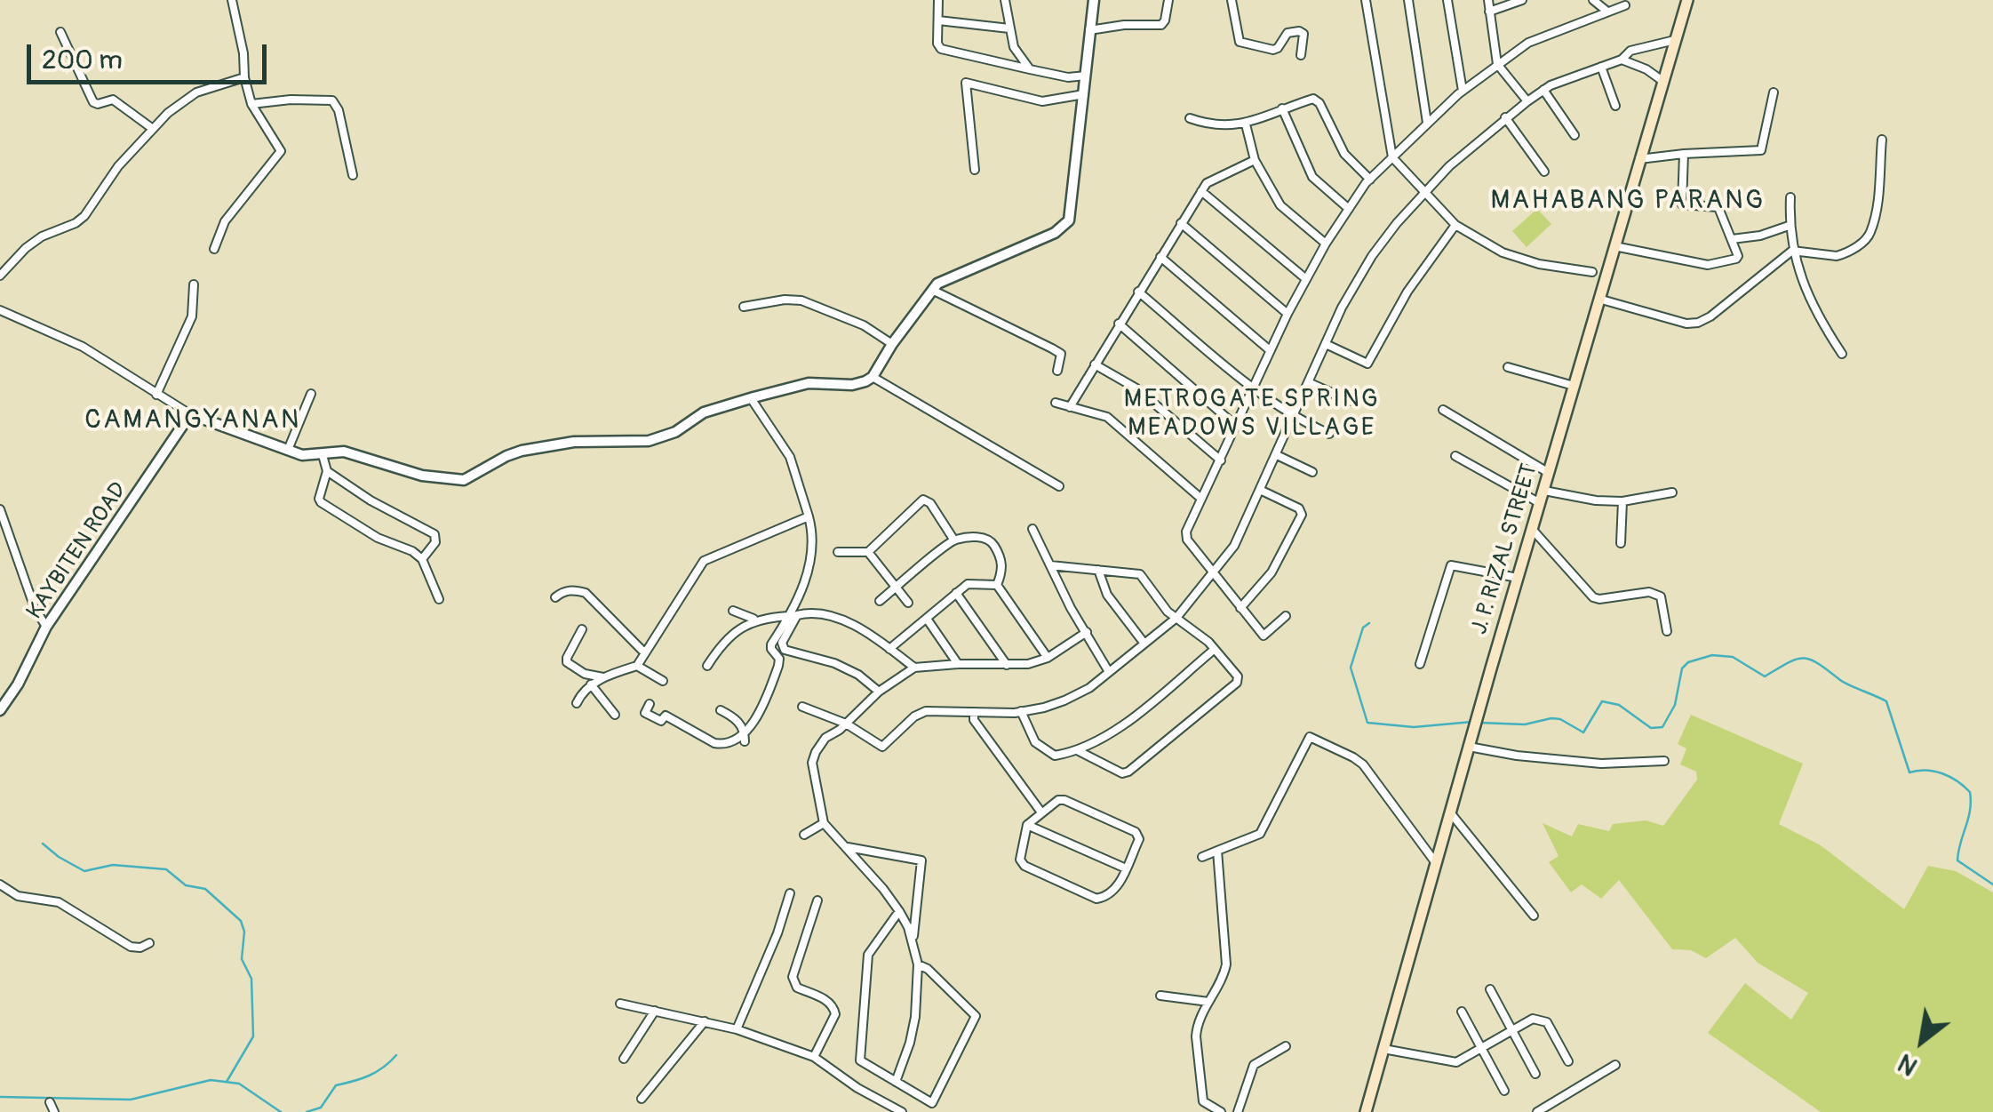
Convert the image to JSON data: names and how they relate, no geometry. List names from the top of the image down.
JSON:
{
  "streets": {
    "main road": ["J. P. RIZAL STREET"],
    "street": ["KAYBITEN ROAD"]
  },
  "districts": ["MAHABANG PARANG", "METROGATE SPRING MEADOWS VILLAGE", "CAMANGYANAN"],
  "scale_bar": "200 m",
  "north": "bottom left"
}
